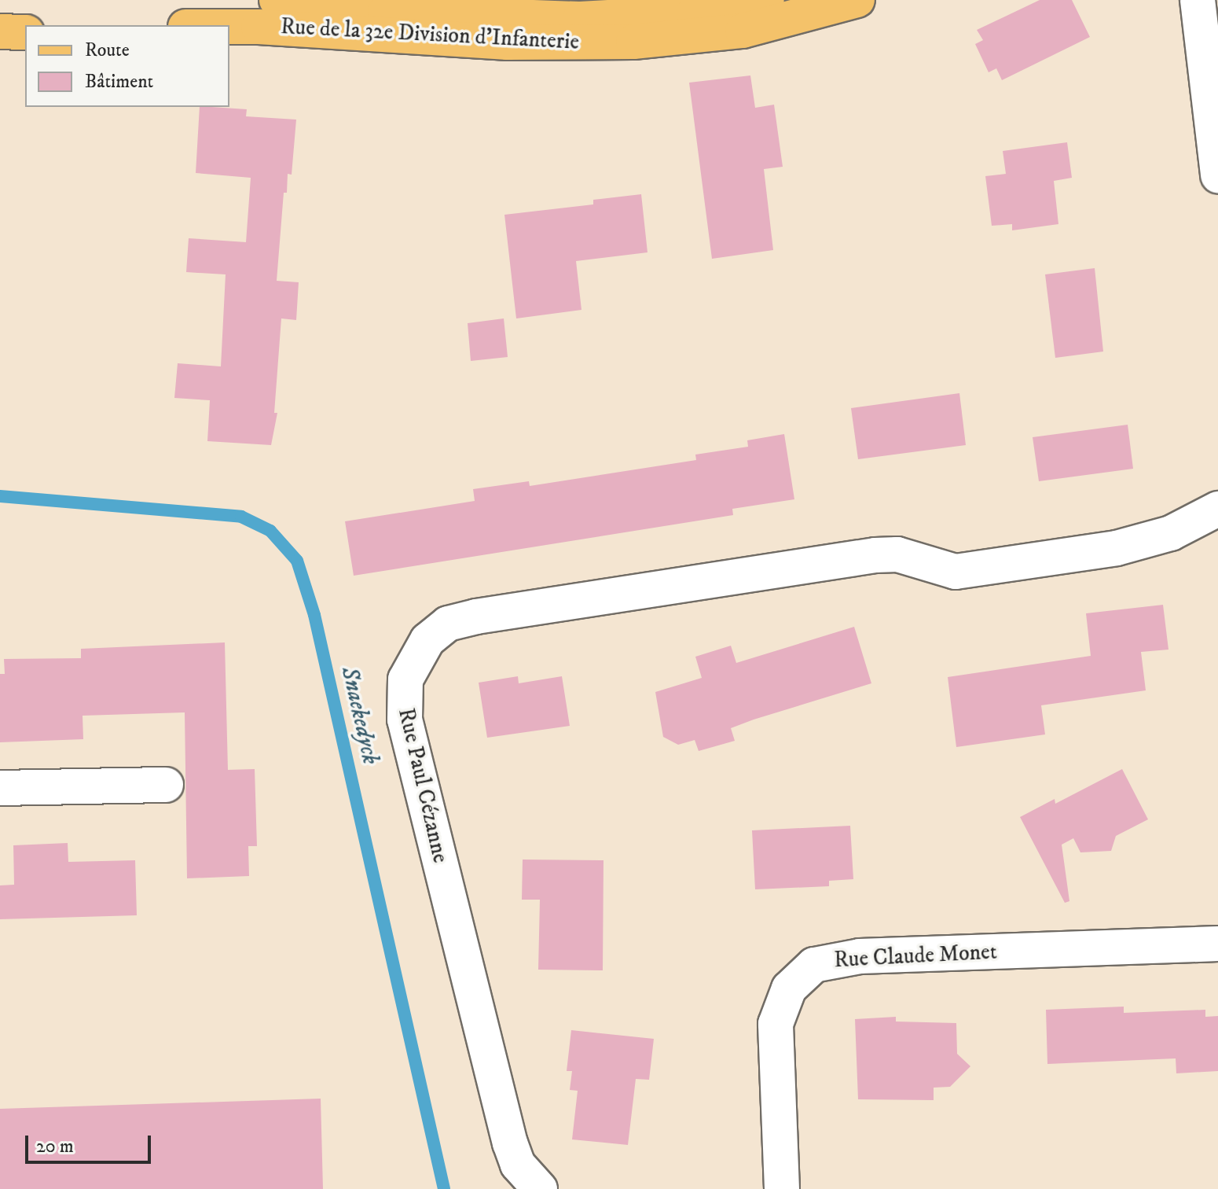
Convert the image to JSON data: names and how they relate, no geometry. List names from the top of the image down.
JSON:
{
  "streets": {
    "main road": ["Rue de la 32e Division d'Infanterie"],
    "street": ["Rue Paul Cézanne", "Rue Claude Monet"]
  },
  "water": ["Snaekedyck"],
  "legend": ["Route", "Bâtiment"],
  "scale_bar": "20 m"
}
